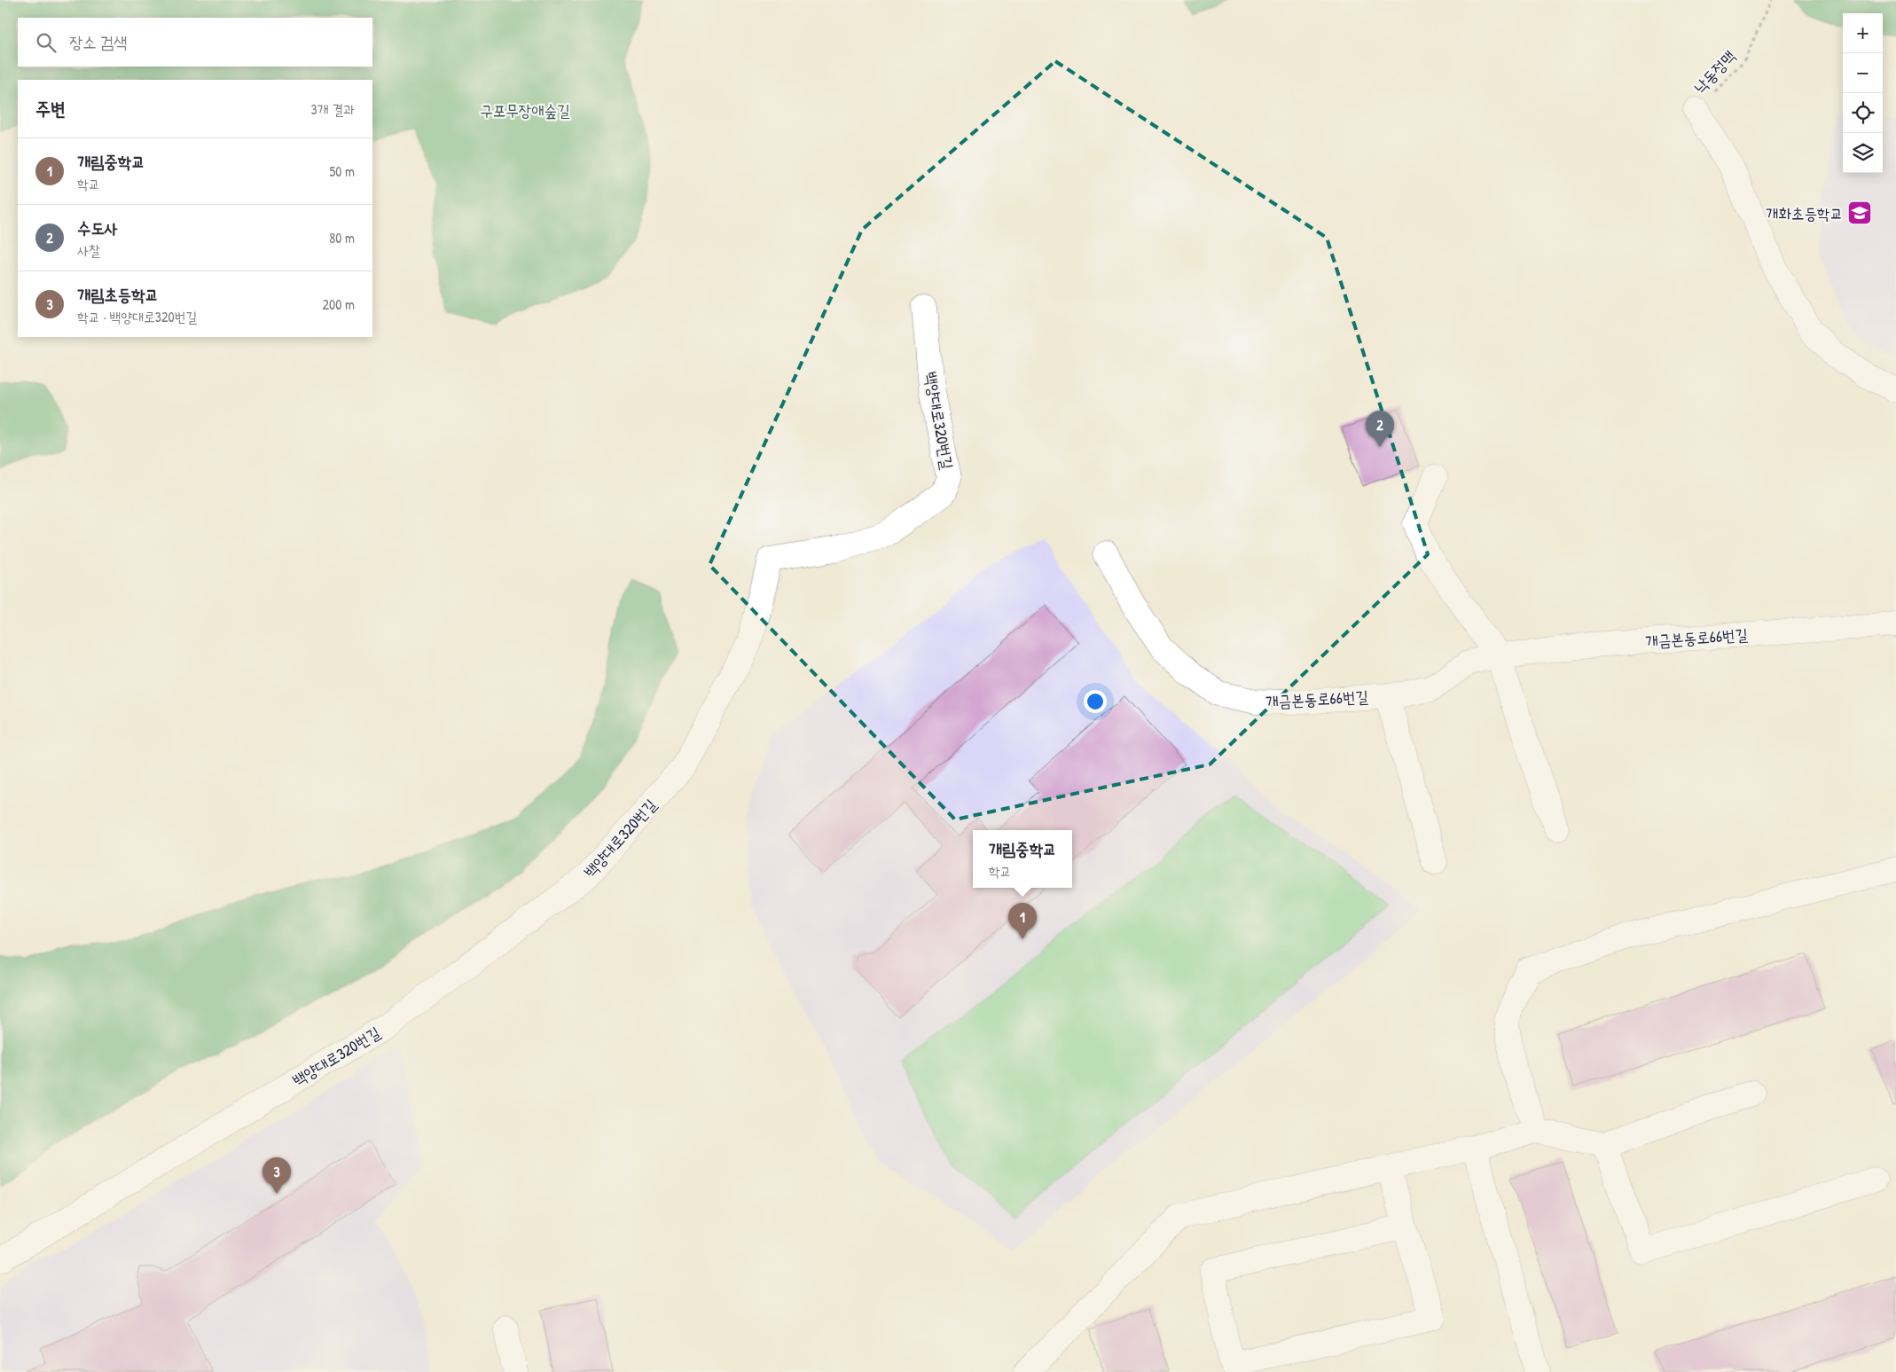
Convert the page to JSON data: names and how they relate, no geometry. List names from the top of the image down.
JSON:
{
  "streets": {
    "street": ["백양대로320번길", "개금본동로66번길"],
    "path": ["낙동정맥"]
  },
  "parks": ["구포무장애숲길"],
  "places": {
    "school or university": ["개화초등학교"]
  },
  "page": {
    "map_buttons": ["+", "−"],
    "search": "장소 검색",
    "heading": ["주변", "3개 결과"],
    "list": [
      {
        "mark": "1",
        "name": "개림중학교",
        "note": "학교",
        "value": "50 m"
      },
      {
        "mark": "2",
        "name": "수도사",
        "note": "사찰",
        "value": "80 m"
      },
      {
        "mark": "3",
        "name": "개림초등학교",
        "note": "학교 · 백양대로320번길",
        "value": "200 m"
      }
    ],
    "pins": ["2", "1", "3"],
    "popup": ["개림중학교", "학교"]
  }
}
